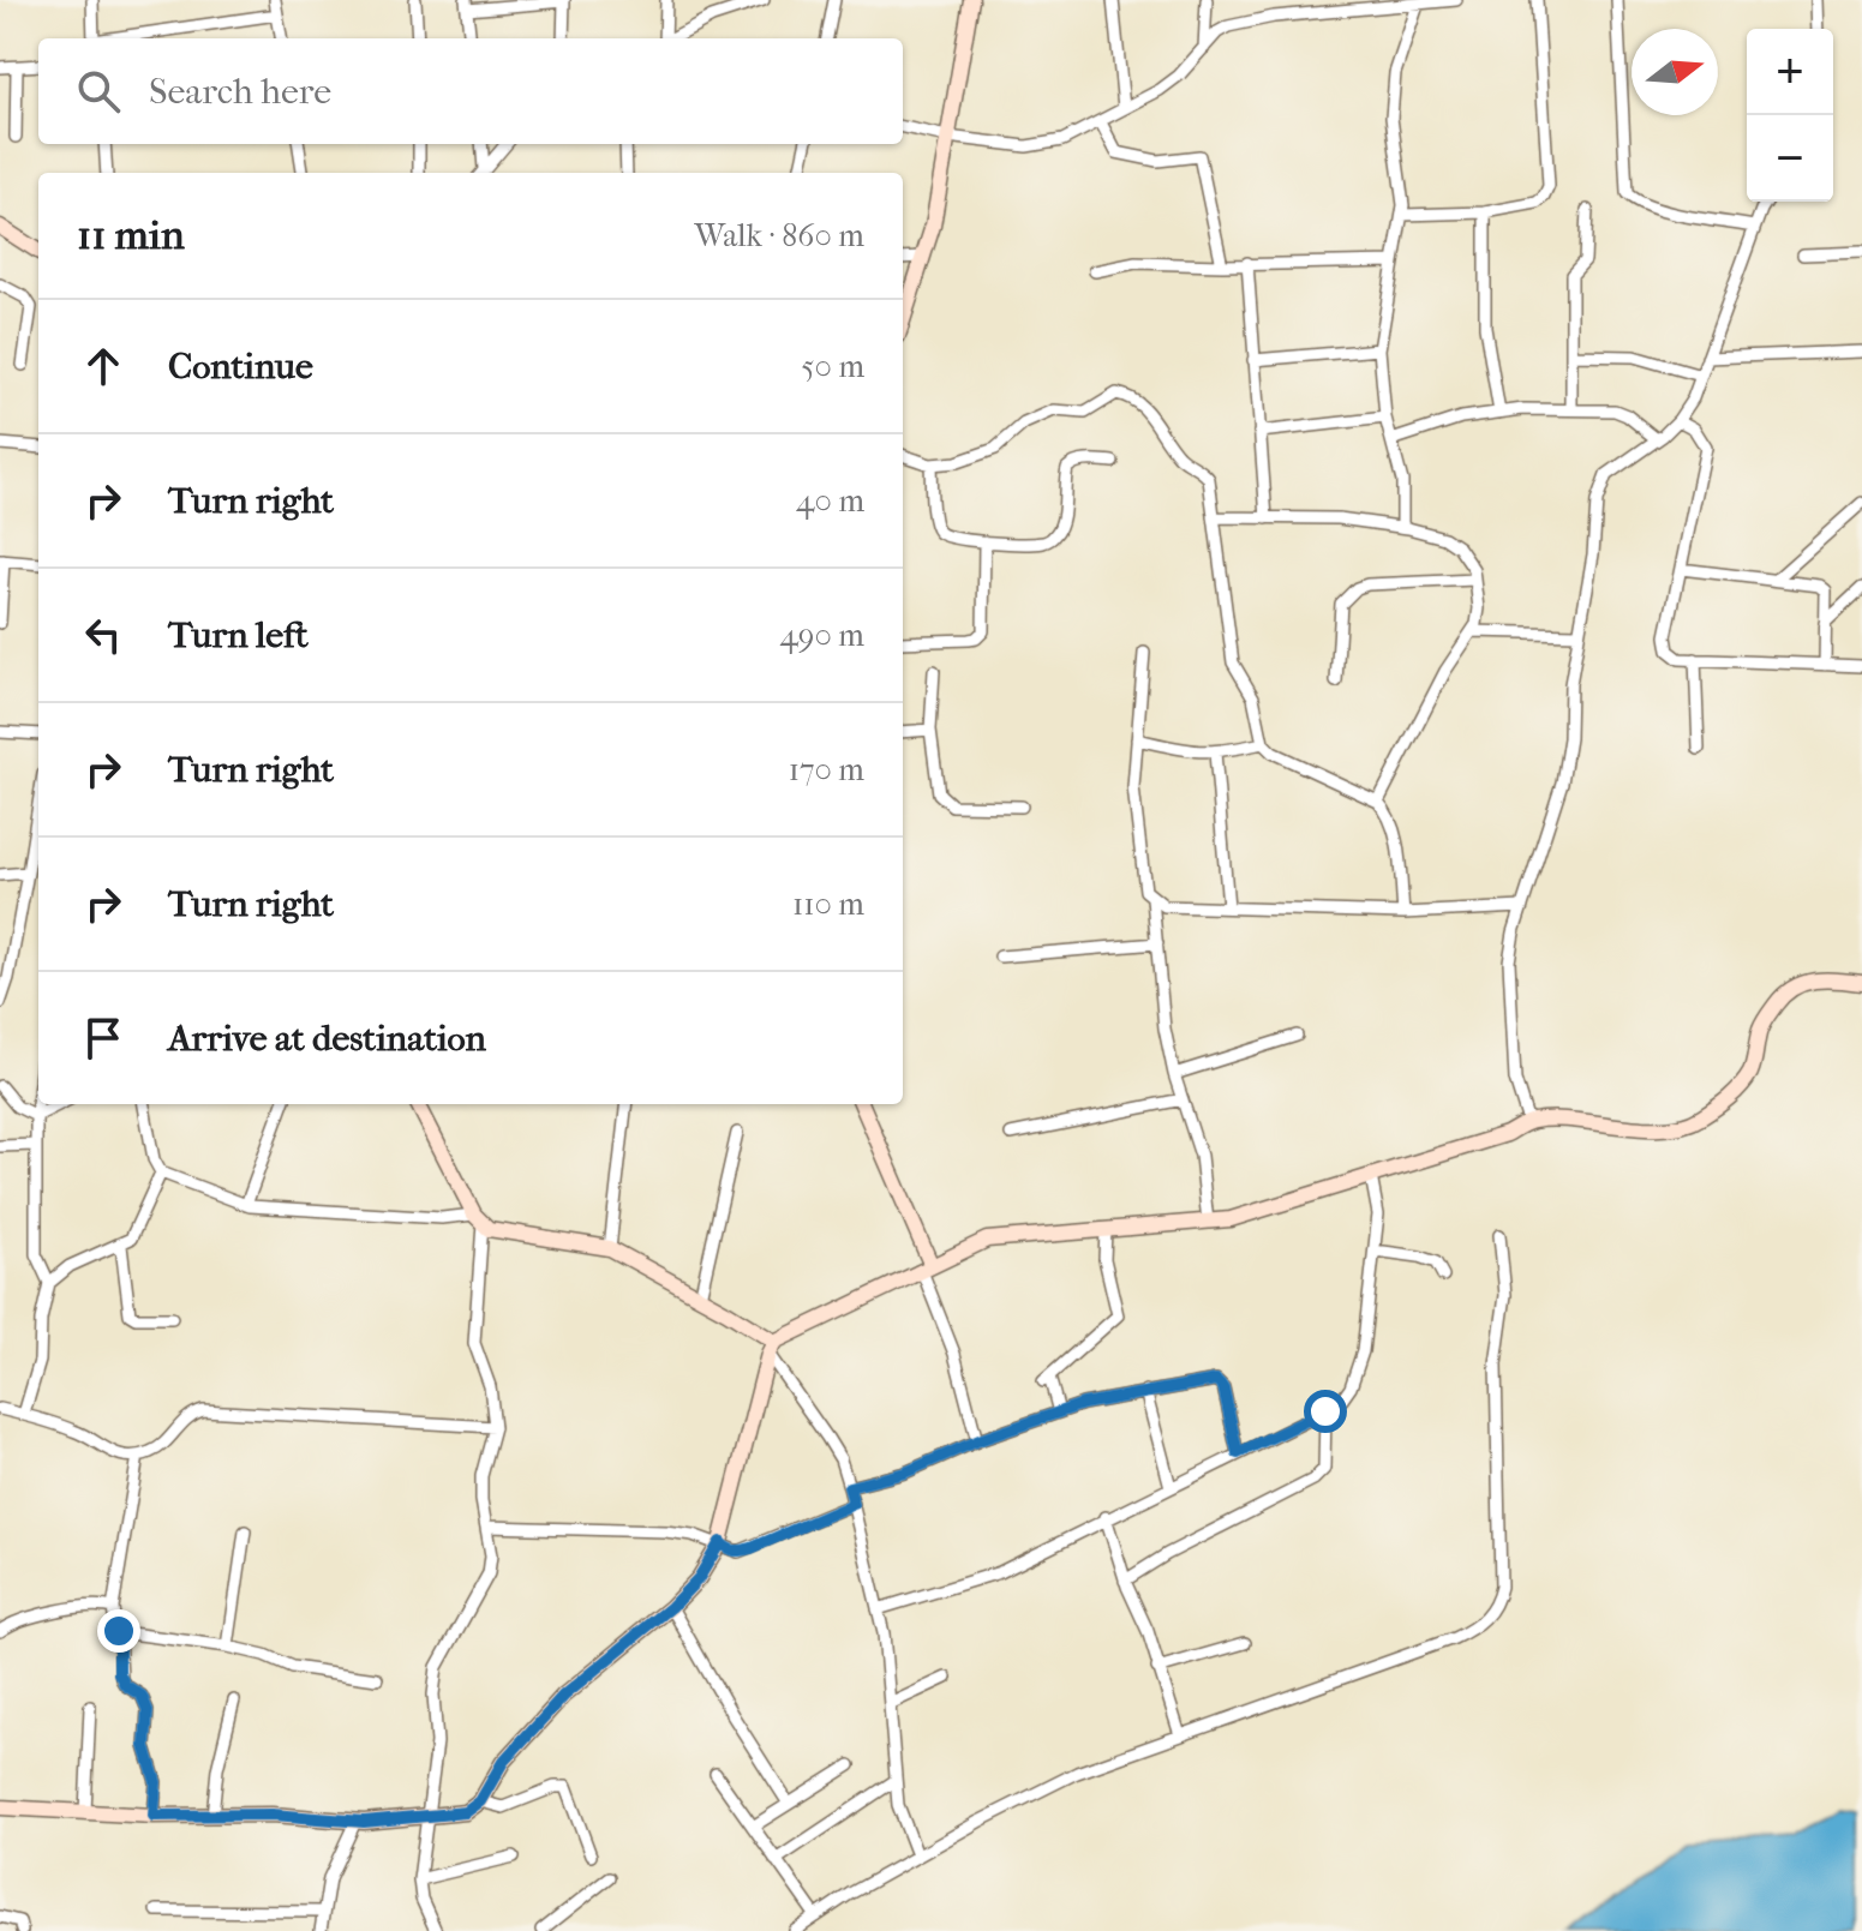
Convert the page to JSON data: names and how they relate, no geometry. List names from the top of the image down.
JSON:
{
  "north": "right",
  "page": {
    "map_buttons": ["+", "−"],
    "search": "Search here",
    "heading": ["11 min", "Walk · 860 m"],
    "list": [
      ["Continue", "50 m"],
      ["Turn right", "40 m"],
      ["Turn left", "490 m"],
      ["Turn right", "170 m"],
      ["Turn right", "110 m"],
      "Arrive at destination"
    ]
  }
}
